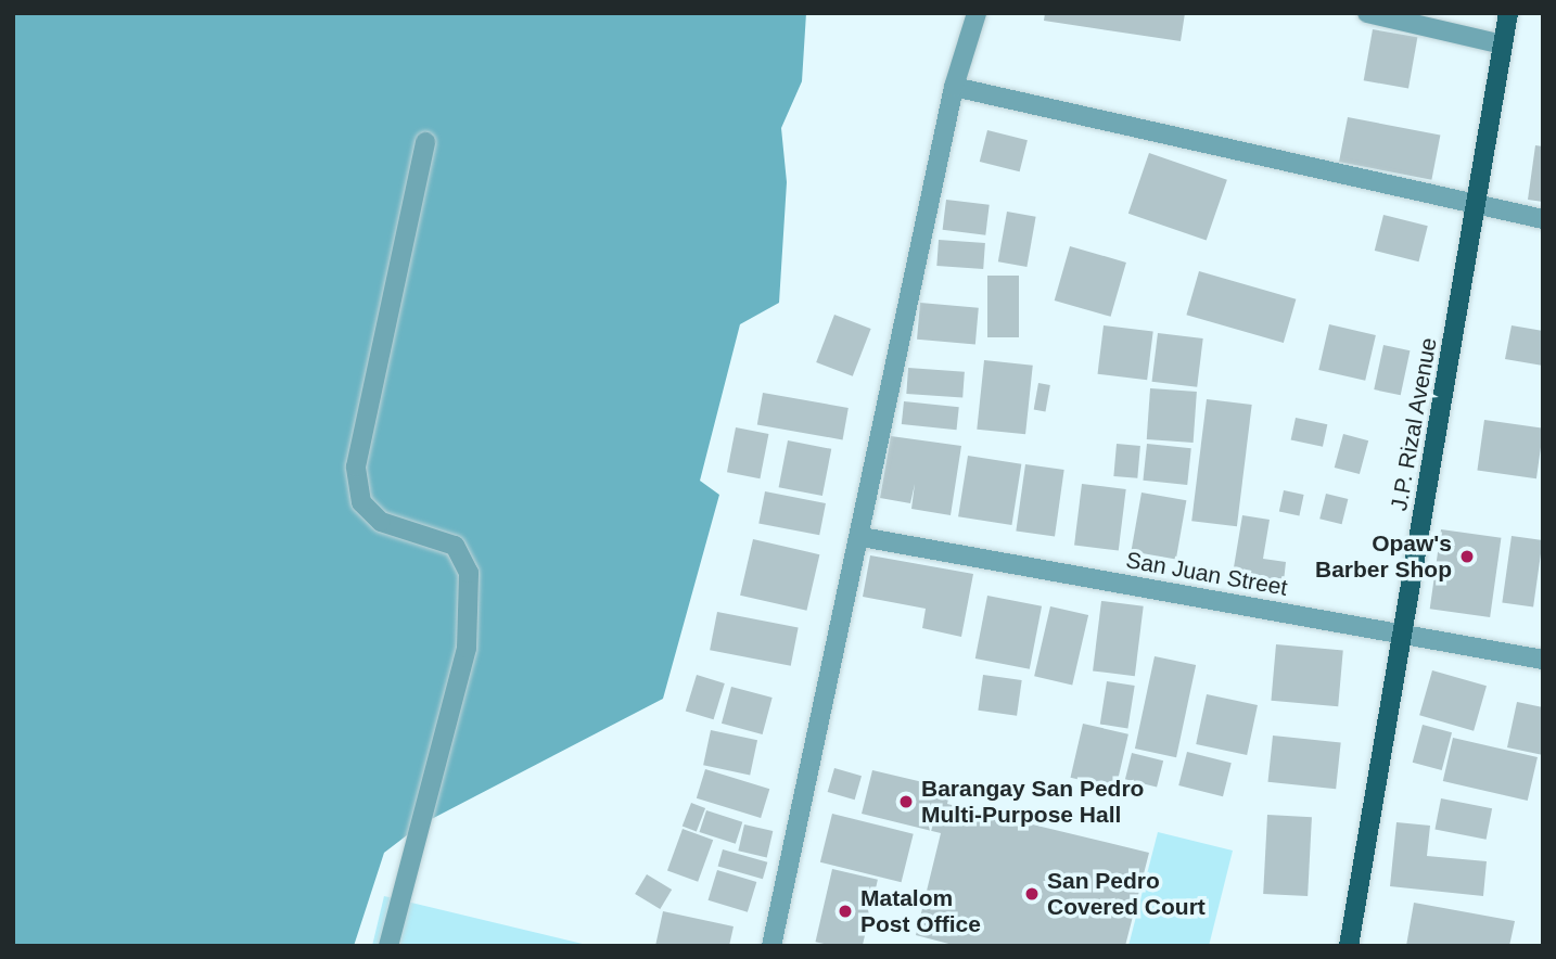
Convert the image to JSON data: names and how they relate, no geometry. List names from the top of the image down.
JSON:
{
  "streets": {
    "main road": ["J.P. Rizal Avenue"],
    "street": ["San Juan Street"]
  },
  "crossings": [
    ["J.P. Rizal Avenue", "San Juan Street"]
  ],
  "places": [
    "Opaw's Barber Shop",
    "Barangay San Pedro Multi-Purpose Hall",
    "San Pedro Covered Court",
    "Matalom Post Office"
  ]
}
